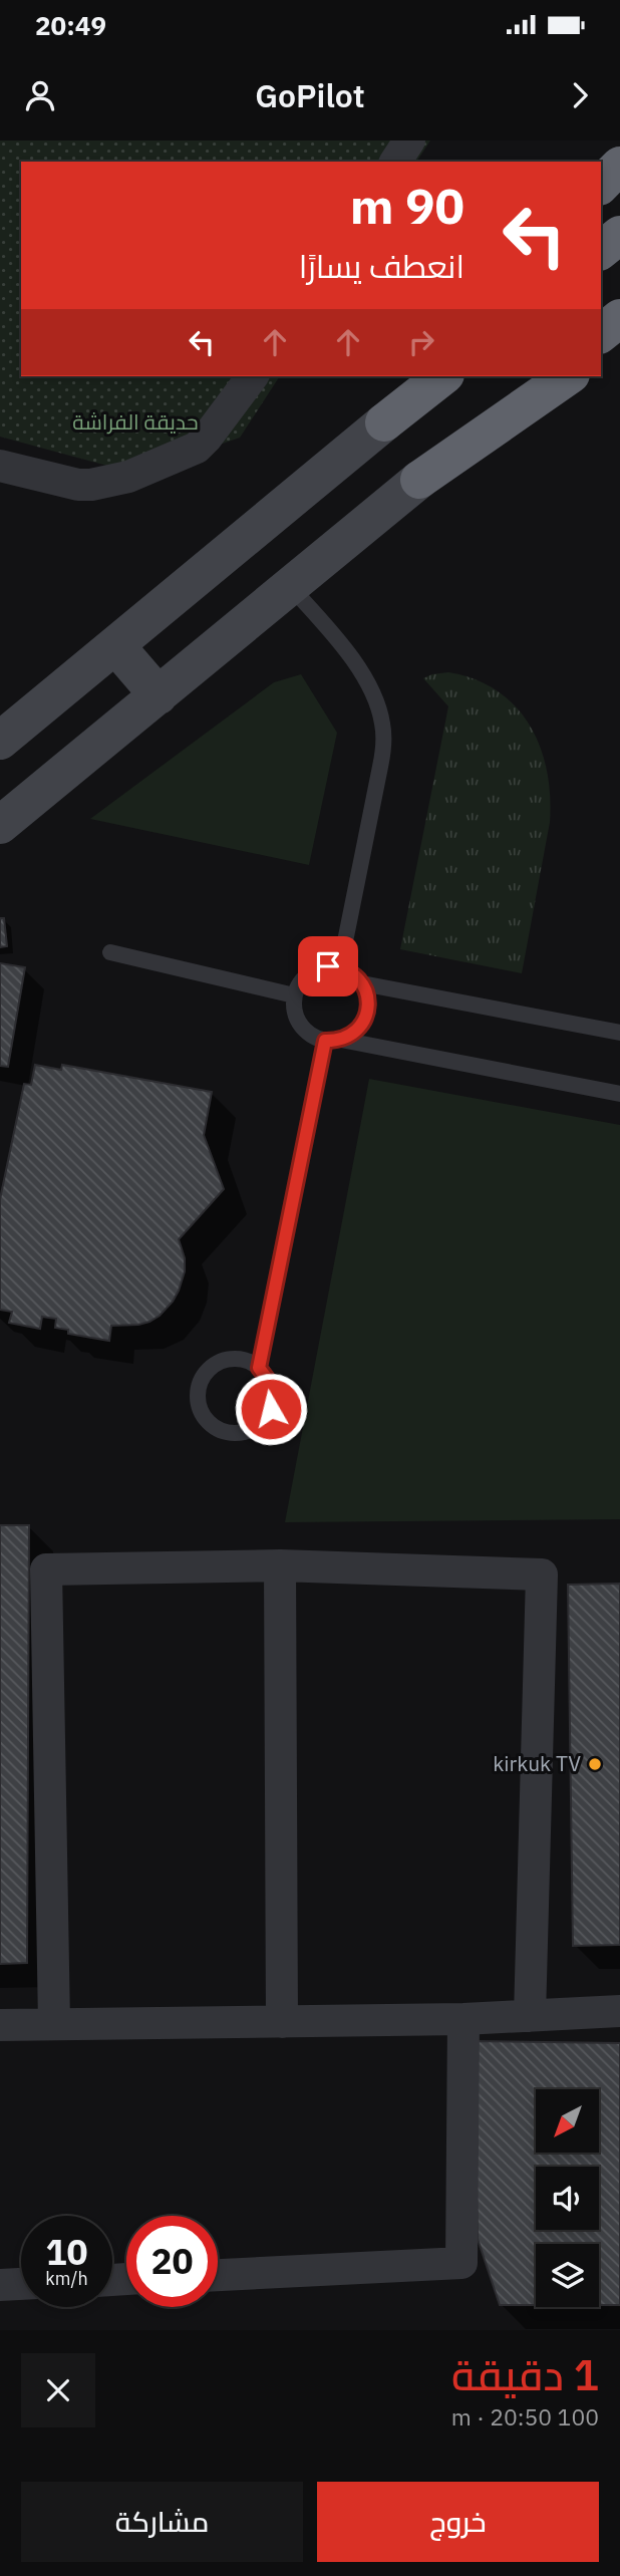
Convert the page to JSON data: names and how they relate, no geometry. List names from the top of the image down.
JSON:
{
  "parks": ["حديقة الفراشة"],
  "places": ["kirkuk TV"],
  "north": "bottom left",
  "page": {
    "status": "20:49",
    "header": "GoPilot",
    "turn": ["90 m", "انعطف يسارًا"],
    "speed": "10 km/h",
    "limit": "20",
    "heading": ["1 دقيقة", "100 m · 20:50"],
    "buttons": ["خروج", "مشاركة"]
  }
}
